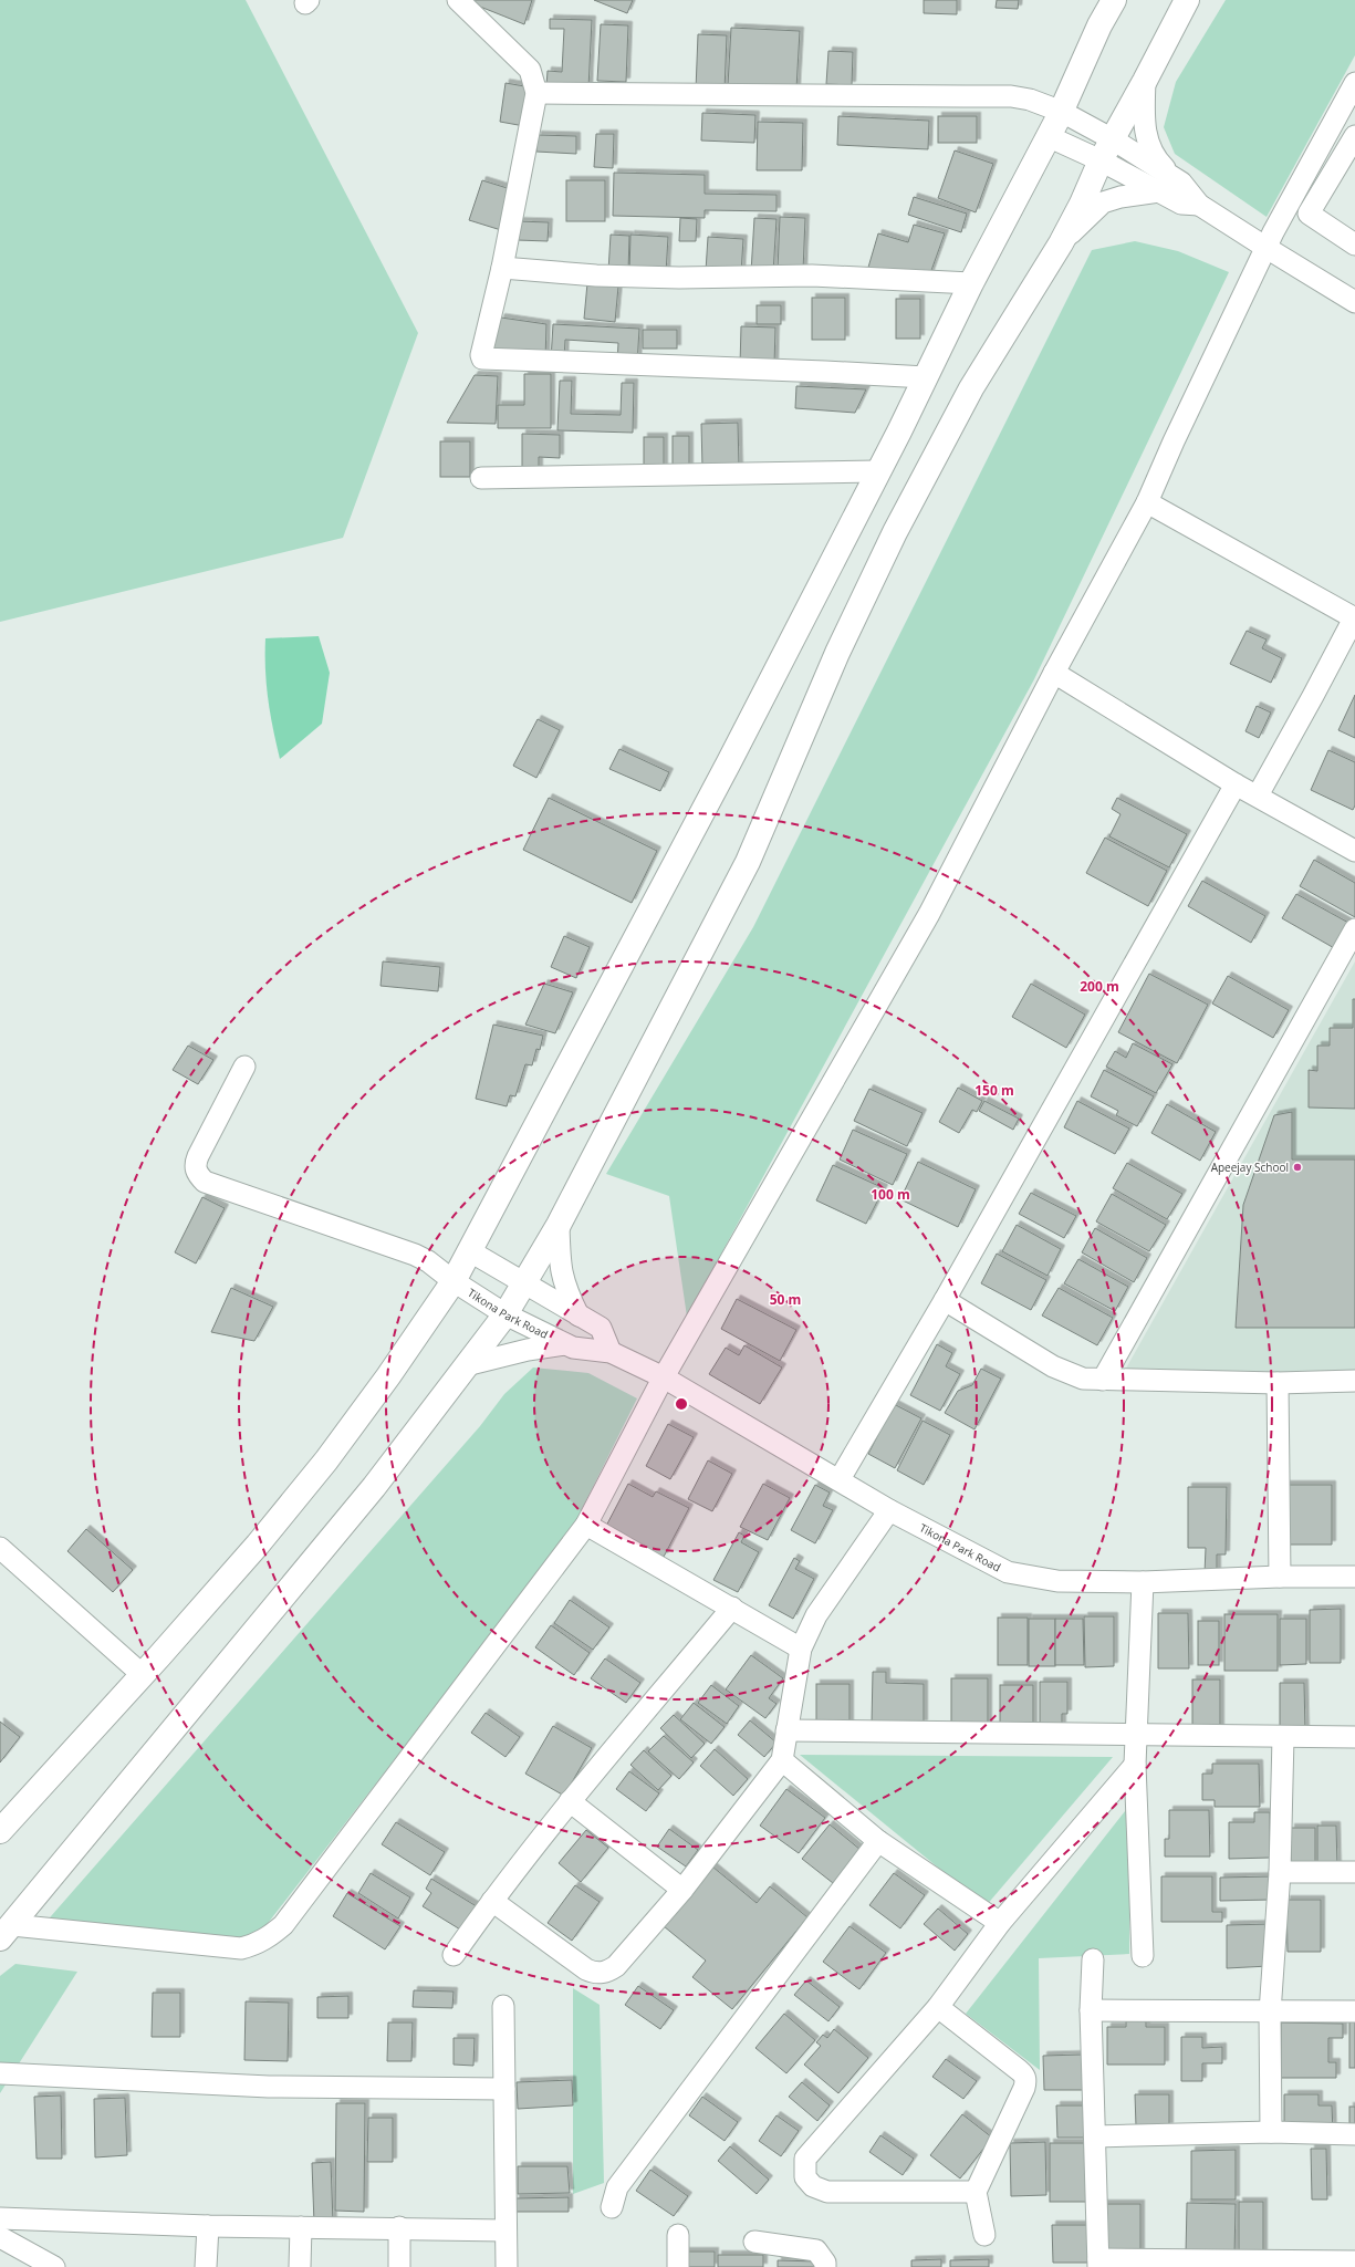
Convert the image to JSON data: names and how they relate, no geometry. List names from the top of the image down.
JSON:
{
  "streets": {
    "street": ["Tikona Park Road"]
  },
  "places": ["Apeejay School"],
  "rings": [
    "200 m",
    "150 m",
    "100 m",
    "50 m"
  ]
}
